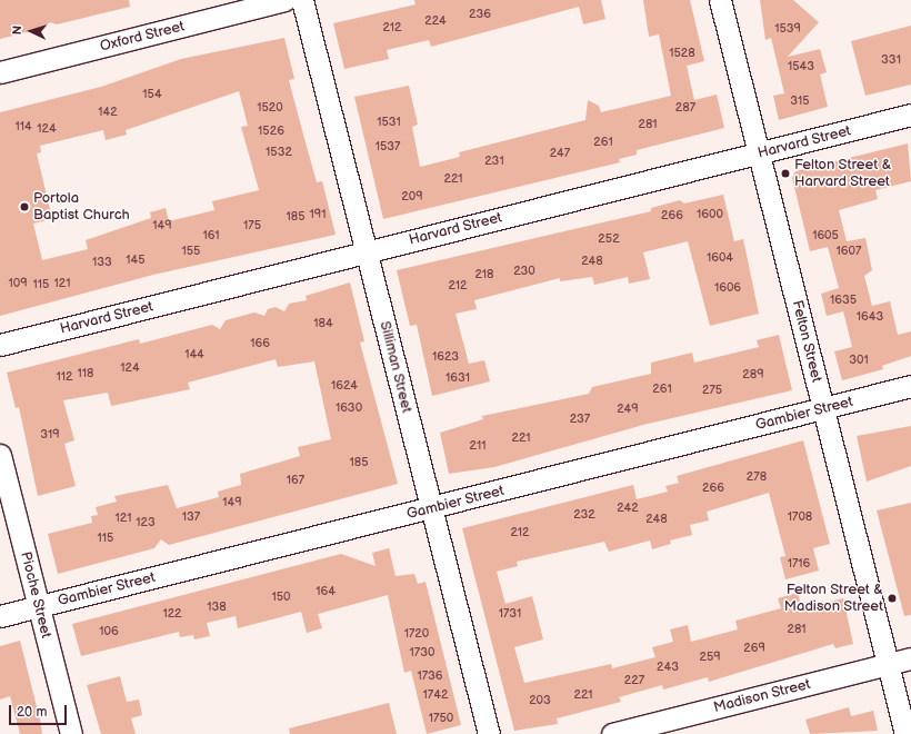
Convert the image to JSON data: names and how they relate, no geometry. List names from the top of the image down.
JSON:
{
  "streets": {
    "street": [
      "Oxford Street",
      "Harvard Street",
      "Felton Street",
      "Silliman Street",
      "Gambier Street",
      "Pioche Street",
      "Madison Street"
    ]
  },
  "crossings": [
    ["Harvard Street", "Felton Street"],
    ["Harvard Street", "Silliman Street"],
    ["Felton Street", "Gambier Street"],
    ["Felton Street", "Madison Street"],
    ["Silliman Street", "Gambier Street"],
    ["Gambier Street", "Pioche Street"]
  ],
  "places": ["Felton Street & Harvard Street", "Portola Baptist Church", "Felton Street & Madison Street"],
  "house_numbers": [
    "236",
    "224",
    "212",
    "1539",
    "1528",
    "331",
    "1543",
    "154",
    "315",
    "1520",
    "287",
    "142",
    "1531",
    "281",
    "114",
    "124",
    "1526",
    "261",
    "1537",
    "1532",
    "247",
    "231",
    "221",
    "209",
    "191",
    "1600",
    "266",
    "185",
    "149",
    "175",
    "161",
    "1605",
    "252",
    "155",
    "1607",
    "1604",
    "145",
    "248",
    "133",
    "230",
    "218",
    "109",
    "121",
    "115",
    "212",
    "1606",
    "1635",
    "1643",
    "184",
    "166",
    "144",
    "1623",
    "301",
    "124",
    "118",
    "289",
    "112",
    "1631",
    "1624",
    "261",
    "275",
    "1630",
    "249",
    "237",
    "319",
    "221",
    "211",
    "185",
    "278",
    "167",
    "266",
    "149",
    "242",
    "232",
    "137",
    "1708",
    "121",
    "248",
    "123",
    "212",
    "115",
    "1716",
    "164",
    "150",
    "138",
    "122",
    "1731",
    "281",
    "106",
    "1720",
    "269",
    "1730",
    "259",
    "243",
    "1736",
    "227",
    "1742",
    "221",
    "203",
    "1750"
  ],
  "scale_bar": "20 m",
  "north": "left"
}
